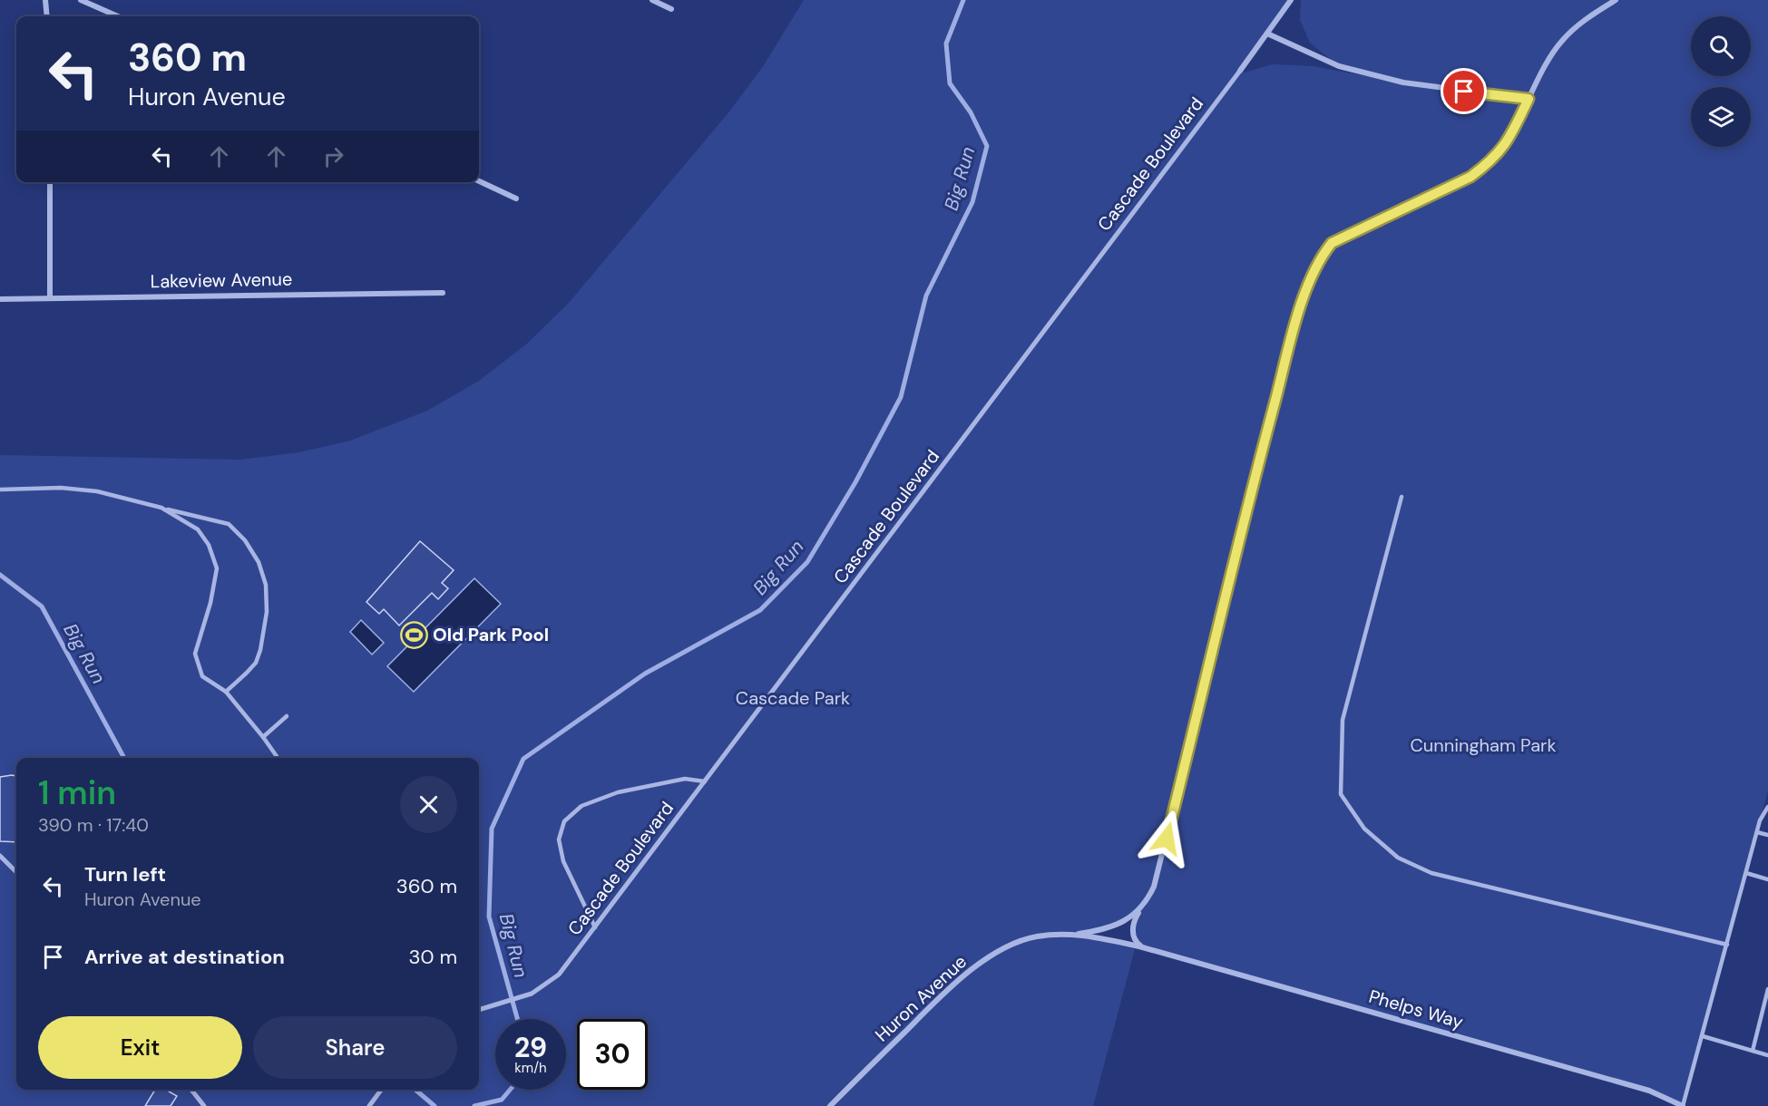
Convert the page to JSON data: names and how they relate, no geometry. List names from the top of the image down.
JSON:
{
  "streets": {
    "street": [
      "Cascade Boulevard",
      "Lakeview Avenue",
      "Huron Avenue",
      "Phelps Way"
    ]
  },
  "crossings": [
    ["Huron Avenue", "Phelps Way"]
  ],
  "water": ["Big Run"],
  "parks": ["Cascade Park", "Cunningham Park"],
  "places": {
    "sports": ["Old Park Pool"]
  },
  "page": {
    "turn": ["360 m", "Huron Avenue"],
    "heading": ["1 min", "390 m · 17:40"],
    "list": [
      {
        "name": "Turn left",
        "note": "Huron Avenue",
        "value": "360 m"
      },
      {
        "name": "Arrive at destination",
        "value": "30 m"
      }
    ],
    "buttons": ["Exit", "Share"],
    "speed": "29 km/h",
    "limit": "30"
  }
}
